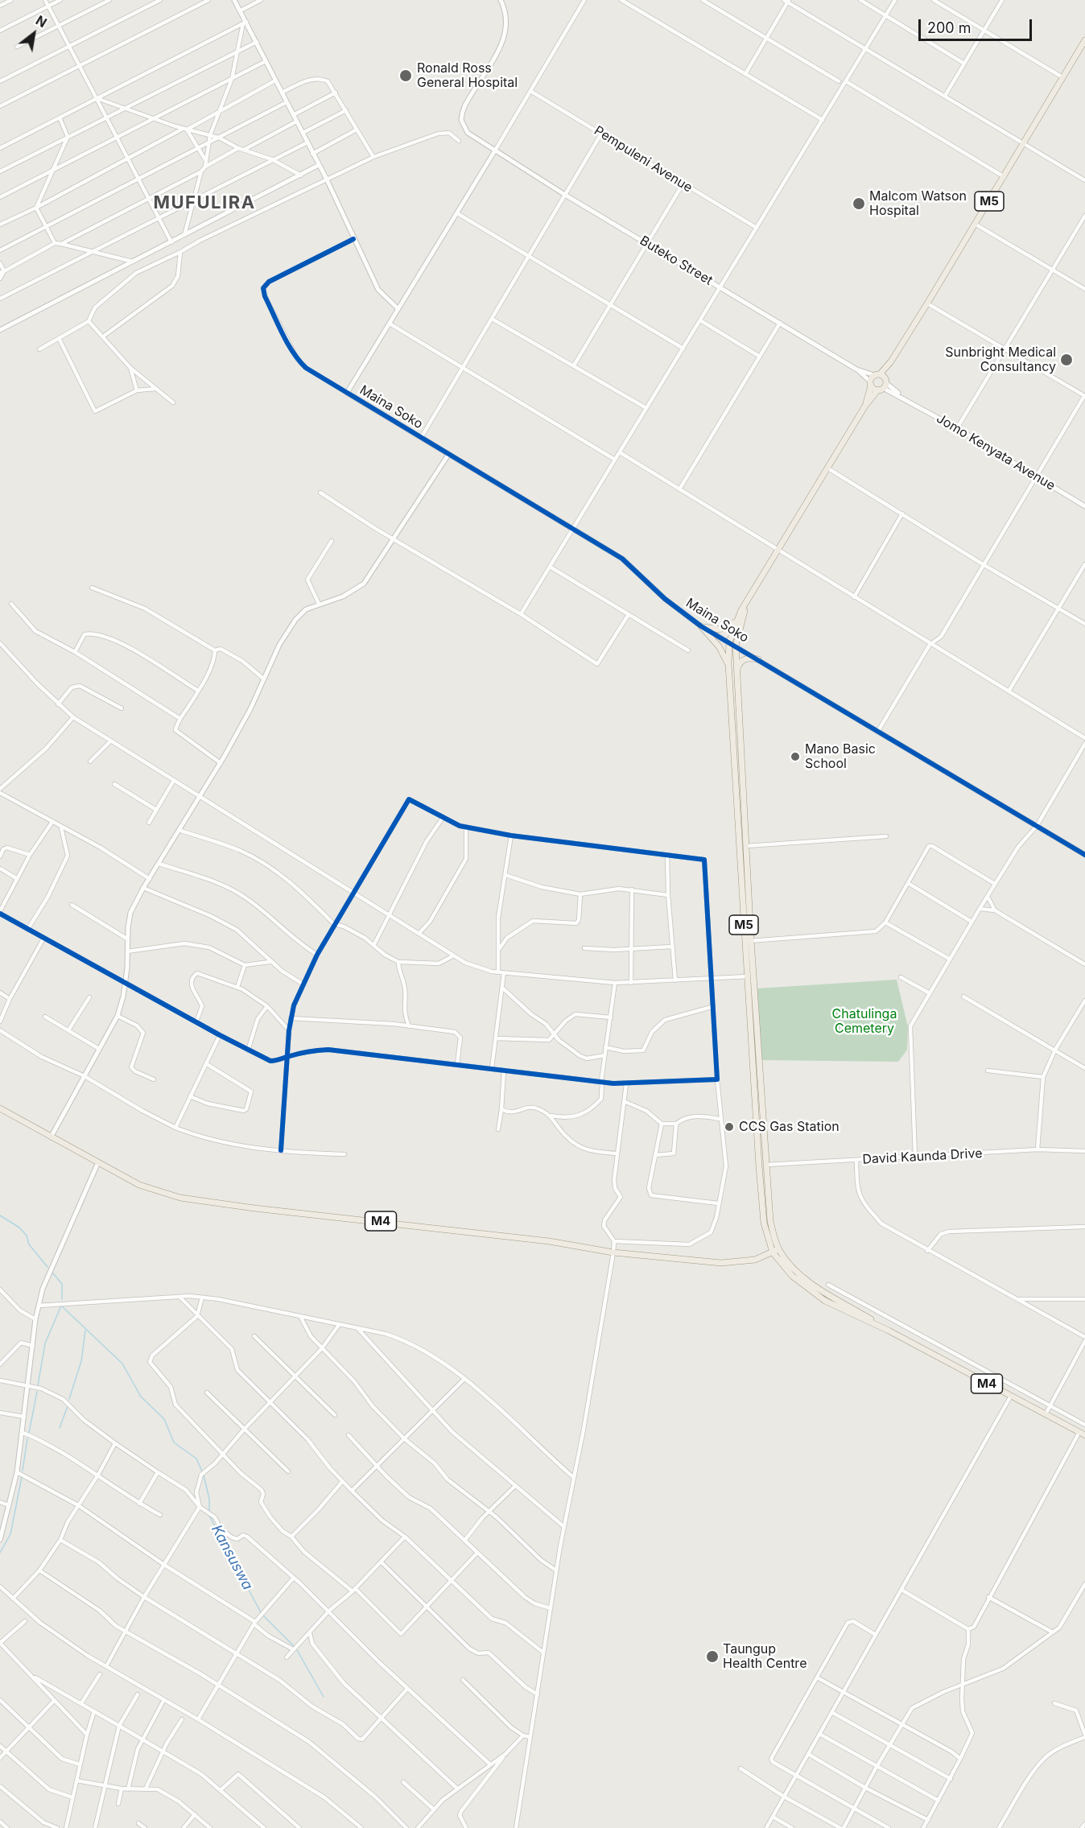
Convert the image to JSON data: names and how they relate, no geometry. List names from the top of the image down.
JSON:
{
  "streets": {
    "main road": ["M5", "M4"],
    "street": [
      "Pempuleni Avenue",
      "Buteko Street",
      "Maina Soko",
      "Jomo Kenyata Avenue",
      "David Kaunda Drive"
    ]
  },
  "crossings": [
    ["M5", "Buteko Street"],
    ["M5", "Maina Soko"],
    ["M5", "Jomo Kenyata Avenue"],
    ["M5", "David Kaunda Drive"],
    ["M5", "M4"]
  ],
  "districts": ["MUFULIRA"],
  "water": ["Kansuswa"],
  "parks": ["Chatulinga Cemetery"],
  "places": [
    "Ronald Ross General Hospital",
    "Malcom Watson Hospital",
    "Sunbright Medical Consultancy",
    "Mano Basic School",
    "CCS Gas Station",
    "Taungup Health Centre"
  ],
  "scale_bar": "200 m",
  "north": "top right"
}
